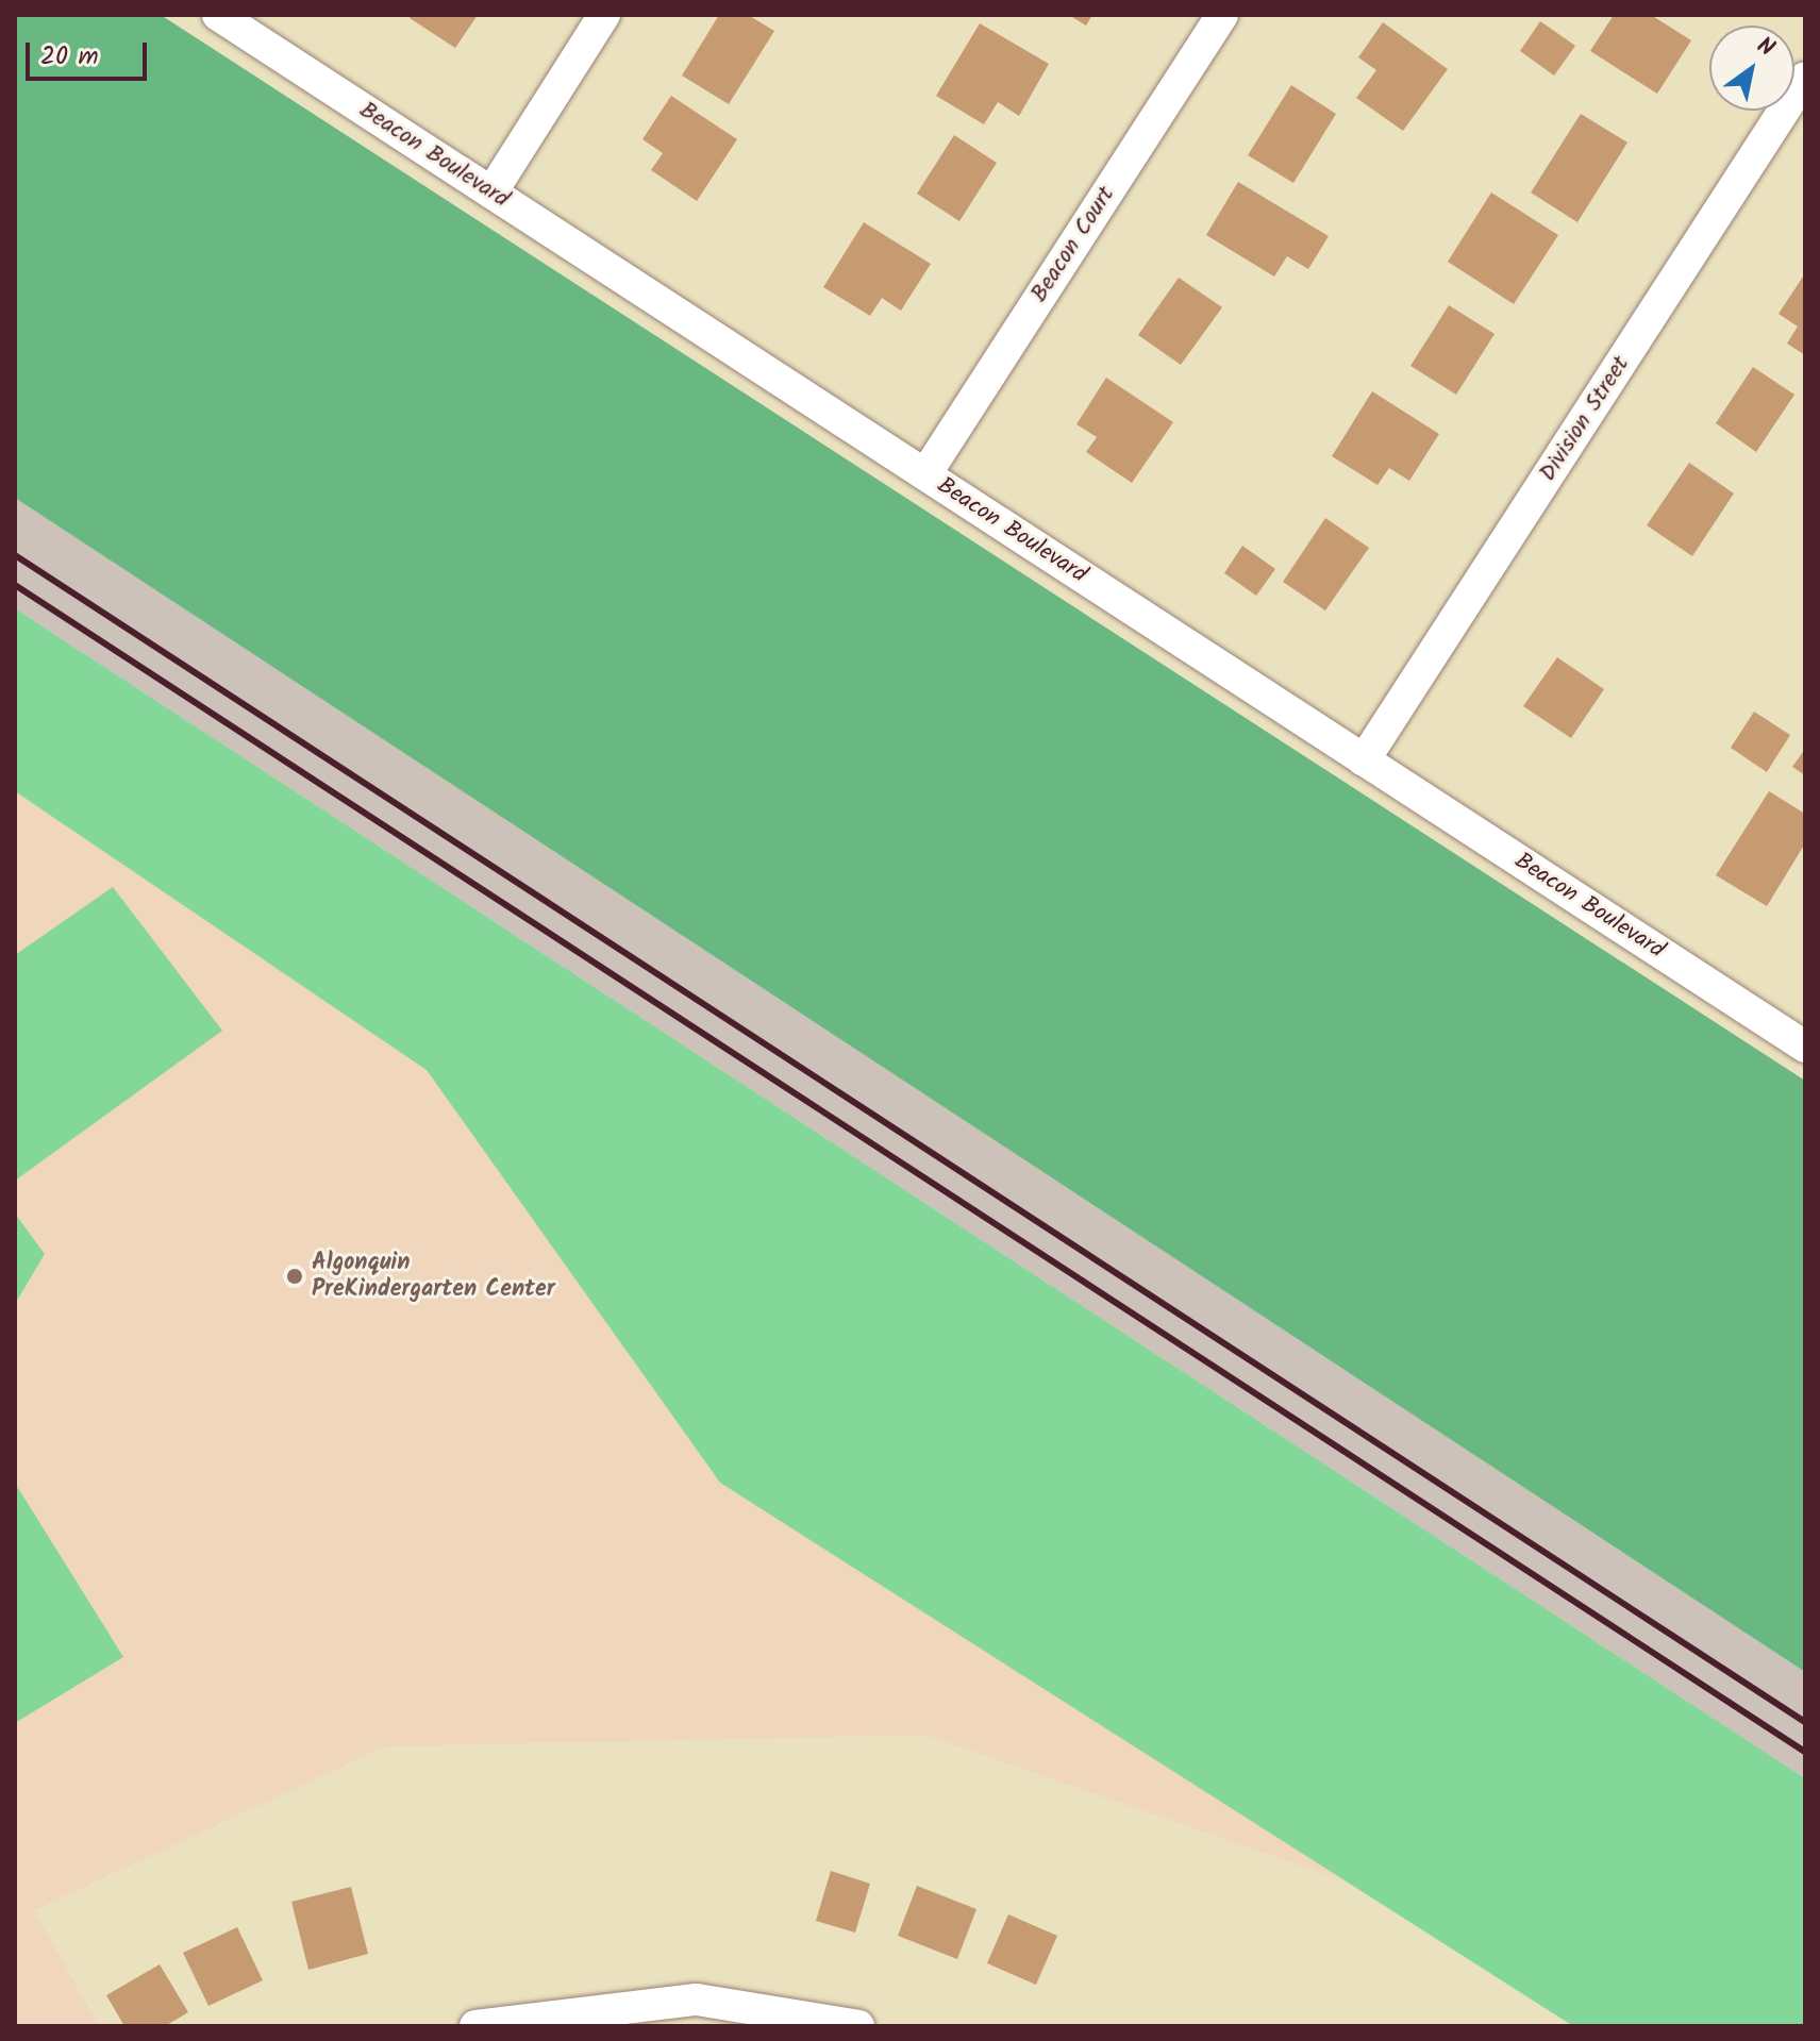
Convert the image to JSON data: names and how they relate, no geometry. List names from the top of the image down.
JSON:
{
  "streets": {
    "street": ["Beacon Boulevard", "Beacon Court", "Division Street"]
  },
  "crossings": [
    ["Beacon Boulevard", "Beacon Court"],
    ["Beacon Boulevard", "Division Street"]
  ],
  "places": ["Algonquin PreKindergarten Center"],
  "scale_bar": "20 m",
  "north": "top right"
}
